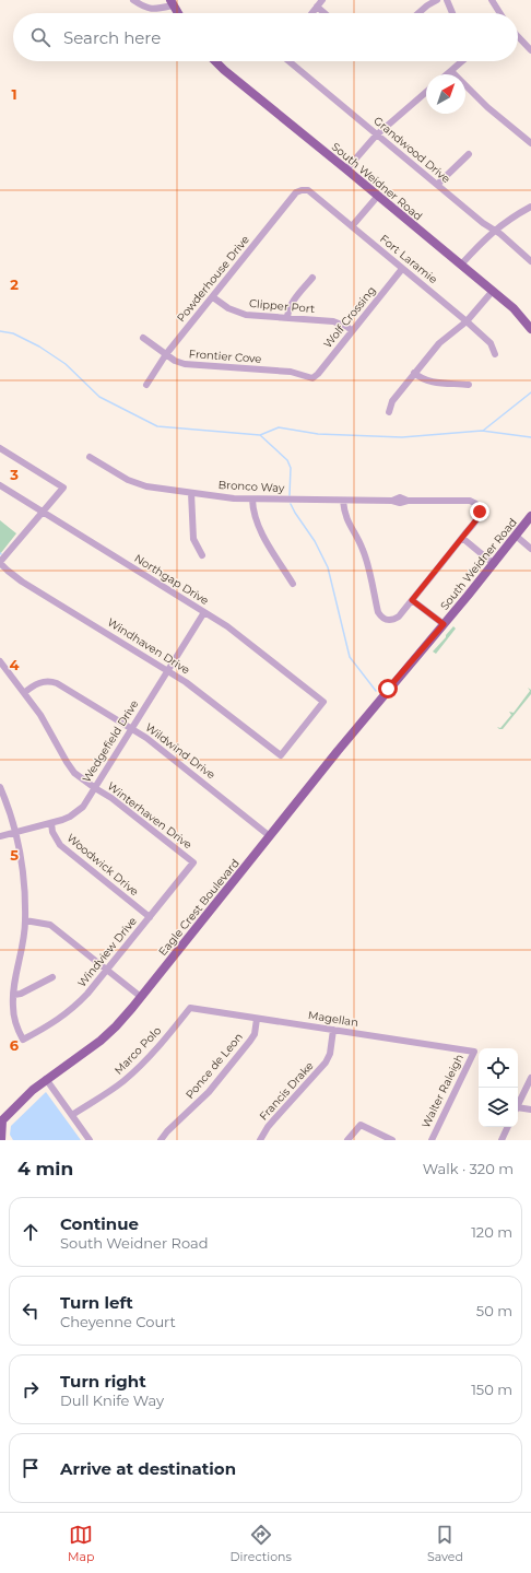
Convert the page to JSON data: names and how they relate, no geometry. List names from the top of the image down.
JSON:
{
  "streets": {
    "main road": ["South Weidner Road", "Eagle Crest Boulevard"],
    "street": [
      "Grandwood Drive",
      "Fort Laramie",
      "Powderhouse Drive",
      "Clipper Port",
      "Wolf Crossing",
      "Frontier Cove",
      "Bronco Way",
      "Northgap Drive",
      "Windhaven Drive",
      "Wedgefield Drive",
      "Wildwind Drive",
      "Winterhaven Drive",
      "Woodwick Drive",
      "Windview Drive",
      "Magellan",
      "Marco Polo",
      "Ponce de Leon",
      "Francis Drake",
      "Walter Raleigh"
    ]
  },
  "crossings": [
    ["South Weidner Road", "Eagle Crest Boulevard"],
    ["Fort Laramie", "Powderhouse Drive"],
    ["Fort Laramie", "Wolf Crossing"],
    ["Powderhouse Drive", "Clipper Port"],
    ["Powderhouse Drive", "Frontier Cove"],
    ["Clipper Port", "Wolf Crossing"],
    ["Wolf Crossing", "Frontier Cove"],
    ["Northgap Drive", "Windhaven Drive"],
    ["Northgap Drive", "Wedgefield Drive"],
    ["Windhaven Drive", "Wedgefield Drive"],
    ["Wedgefield Drive", "Wildwind Drive"],
    ["Wedgefield Drive", "Winterhaven Drive"],
    ["Wedgefield Drive", "Woodwick Drive"],
    ["Wildwind Drive", "Winterhaven Drive"],
    ["Wildwind Drive", "Eagle Crest Boulevard"],
    ["Winterhaven Drive", "Windview Drive"],
    ["Woodwick Drive", "Windview Drive"],
    ["Magellan", "Marco Polo"],
    ["Magellan", "Ponce de Leon"],
    ["Magellan", "Francis Drake"],
    ["Magellan", "Walter Raleigh"]
  ],
  "north": "top right",
  "page": {
    "search": "Search here",
    "heading": ["4 min", "Walk · 320 m"],
    "list": [
      ["Continue", "South Weidner Road", "120 m"],
      ["Turn left", "Cheyenne Court", "50 m"],
      ["Turn right", "Dull Knife Way", "150 m"],
      "Arrive at destination"
    ],
    "nav": ["Map", "Directions", "Saved"]
  },
  "grid": {
    "rows": [
      "1",
      "2",
      "3",
      "4",
      "5",
      "6"
    ]
  }
}
